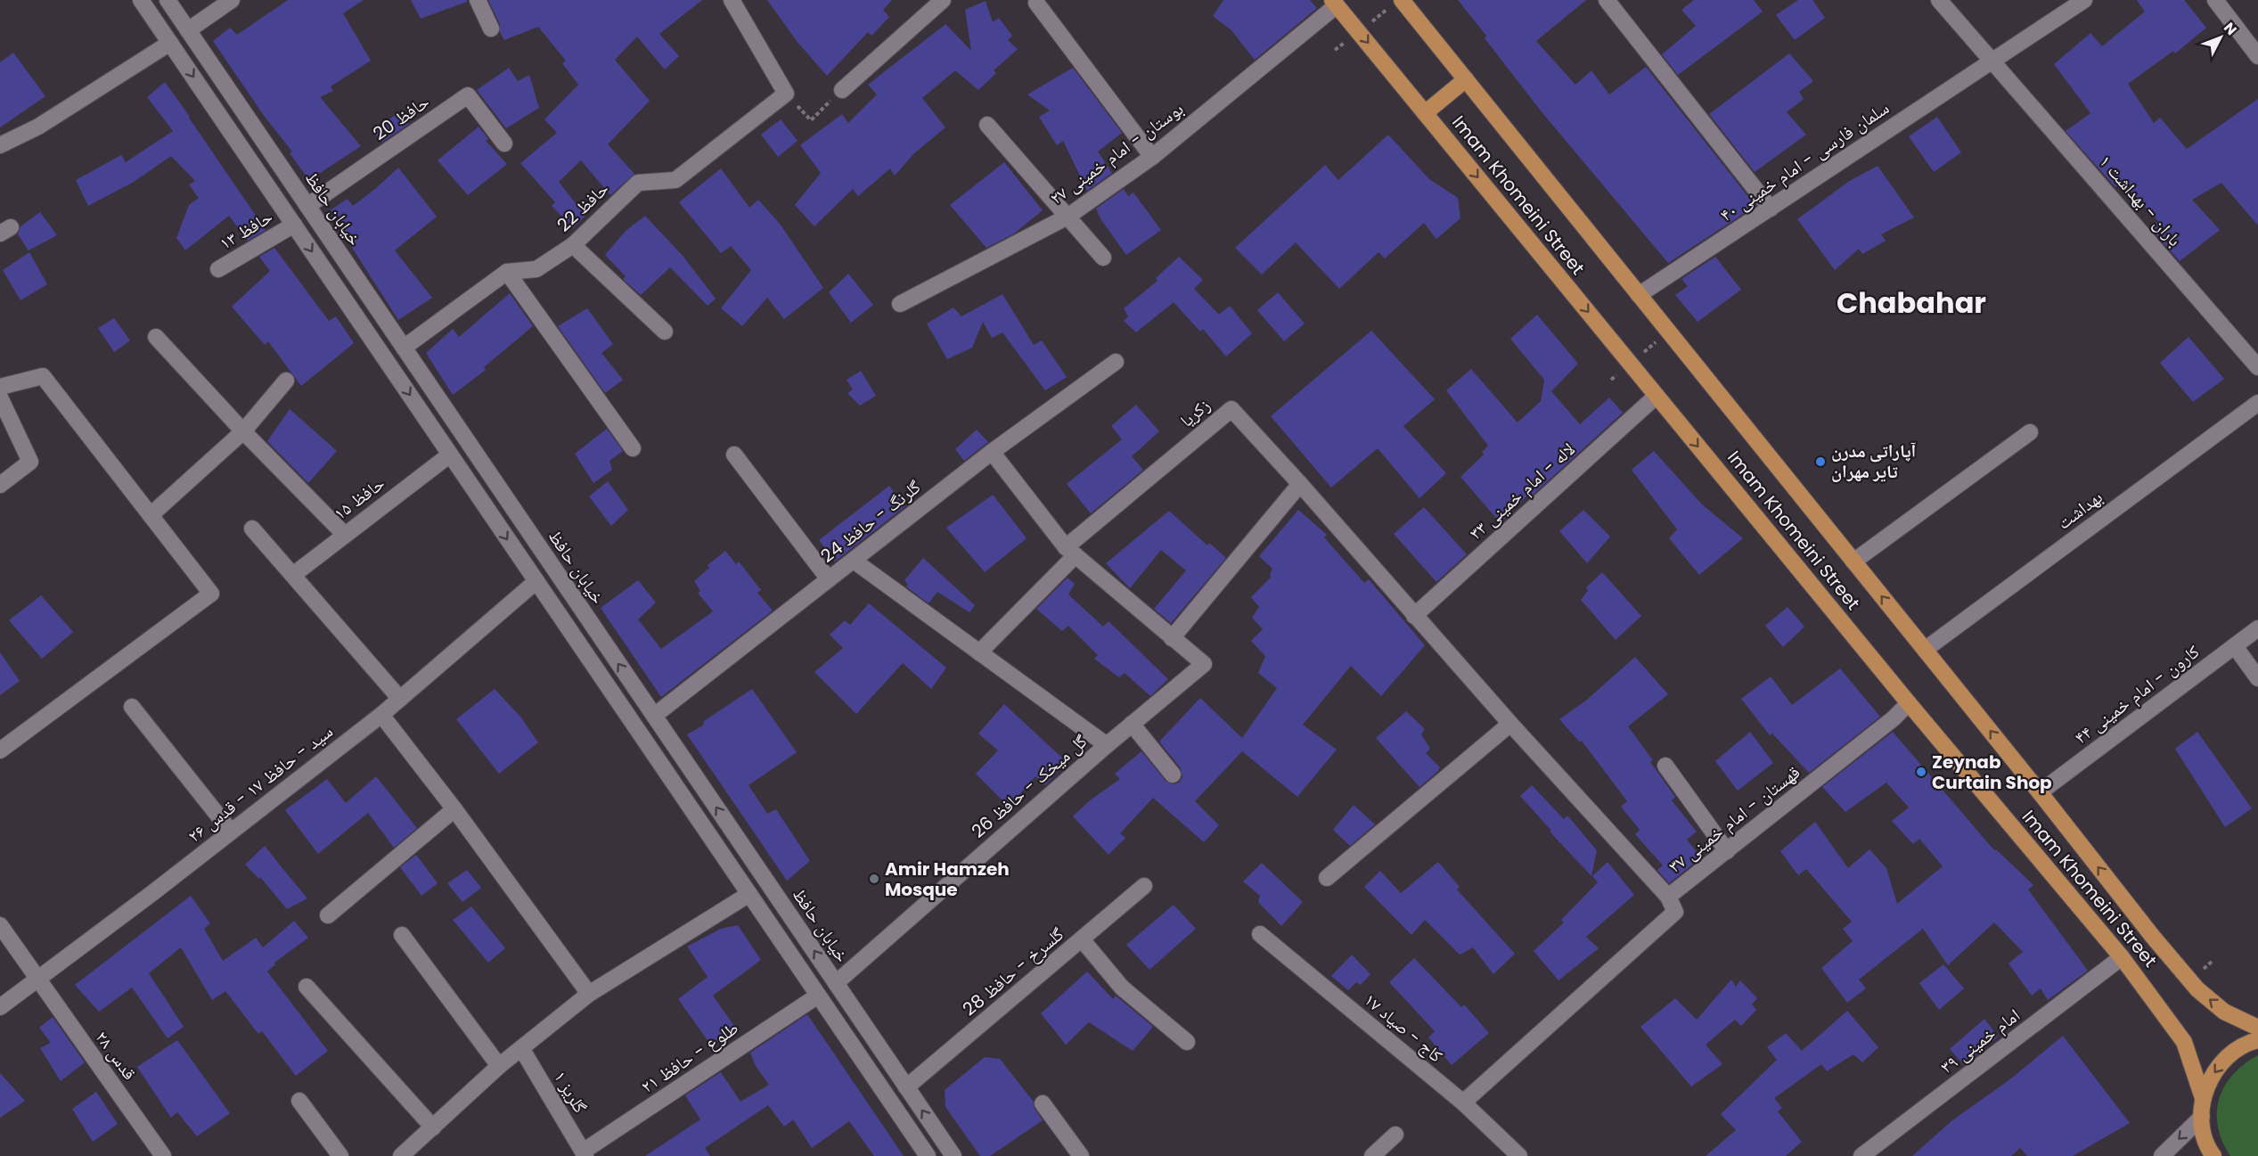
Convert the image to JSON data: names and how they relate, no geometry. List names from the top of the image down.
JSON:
{
  "streets": {
    "main road": ["Imam Khomeini Street"],
    "street": [
      "حافظ 20",
      "بوستان - امام خمینی ۲۷",
      "سلمان فارسی - امام خمینی ۴۰",
      "باران - بهداشت ۱",
      "حافظ 22",
      "خیابان حافظ",
      "حافظ ۱۳",
      "زکریا",
      "لاله - امام خمینی ۳۳",
      "حافظ ۱۵",
      "بهداشت",
      "گلرنگ - حافظ 24",
      "کارون - امام خمینی ۴۴",
      "سید - حافظ ۱۷ - قدس ۲۶",
      "گل میخک - حافظ 26",
      "قهستان - امام خمینی ۳۷",
      "گلسرخ - حافظ 28",
      "کاج - صیاد ۱۷",
      "امام خمینی ۳۹",
      "قدس ۲۸",
      "طلوع - حافظ ۲۱",
      "گلریز ۱"
    ]
  },
  "crossings": [
    ["حافظ 20", "خیابان حافظ"],
    ["بوستان - امام خمینی ۲۷", "Imam Khomeini Street"],
    ["سلمان فارسی - امام خمینی ۴۰", "Imam Khomeini Street"],
    ["سلمان فارسی - امام خمینی ۴۰", "باران - بهداشت ۱"],
    ["Imam Khomeini Street", "لاله - امام خمینی ۳۳"],
    ["Imam Khomeini Street", "بهداشت"],
    ["Imam Khomeini Street", "کارون - امام خمینی ۴۴"],
    ["Imam Khomeini Street", "قهستان - امام خمینی ۳۷"],
    ["Imam Khomeini Street", "امام خمینی ۳۹"],
    ["خیابان حافظ", "گلرنگ - حافظ 24"],
    ["خیابان حافظ", "گل میخک - حافظ 26"],
    ["خیابان حافظ", "گلسرخ - حافظ 28"],
    ["زکریا", "لاله - امام خمینی ۳۳"],
    ["زکریا", "قهستان - امام خمینی ۳۷"],
    ["سید - حافظ ۱۷ - قدس ۲۶", "قدس ۲۸"],
    ["قهستان - امام خمینی ۳۷", "کاج - صیاد ۱۷"],
    ["طلوع - حافظ ۲۱", "گلریز ۱"]
  ],
  "districts": ["Chabahar"],
  "places": ["آپاراتی مدرن تایر مهران", "Zeynab Curtain Shop", "Amir Hamzeh Mosque"],
  "north": "top right"
}
